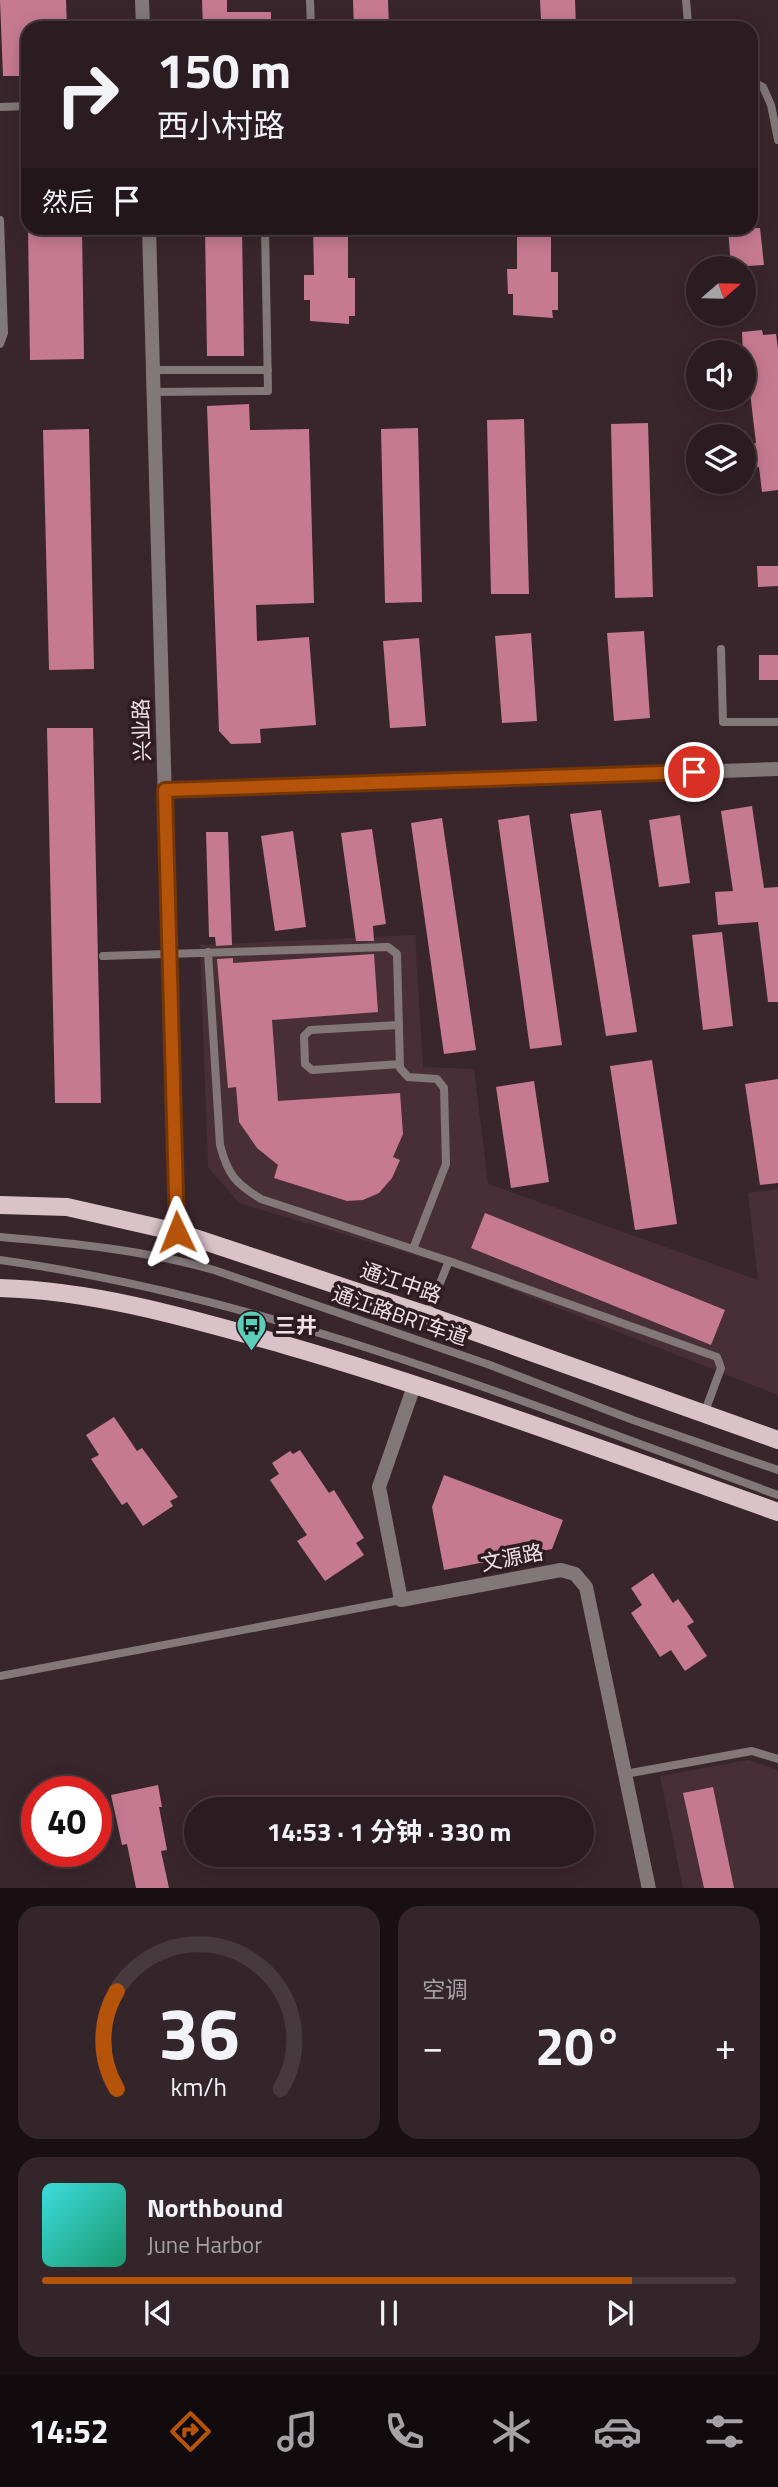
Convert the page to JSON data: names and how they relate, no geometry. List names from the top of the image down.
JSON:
{
  "streets": {
    "main road": ["通江中路"],
    "street": ["兴业路", "文源路"],
    "lane": ["通江路BRT车道"]
  },
  "crossings": [
    ["兴业路", "通江中路"]
  ],
  "places": {
    "bus stop": ["三井"]
  },
  "north": "right",
  "page": {
    "turn": ["150 m", "西小村路"],
    "then": "然后",
    "limit": "40",
    "trip": "14:53 · 1 分钟 · 330 m",
    "tile": "空调",
    "heat": ["−", "20°", "+"],
    "song": ["Northbound", "June Harbor"],
    "tabs": "14:52",
    "gauge": ["36", "km/h"]
  }
}
